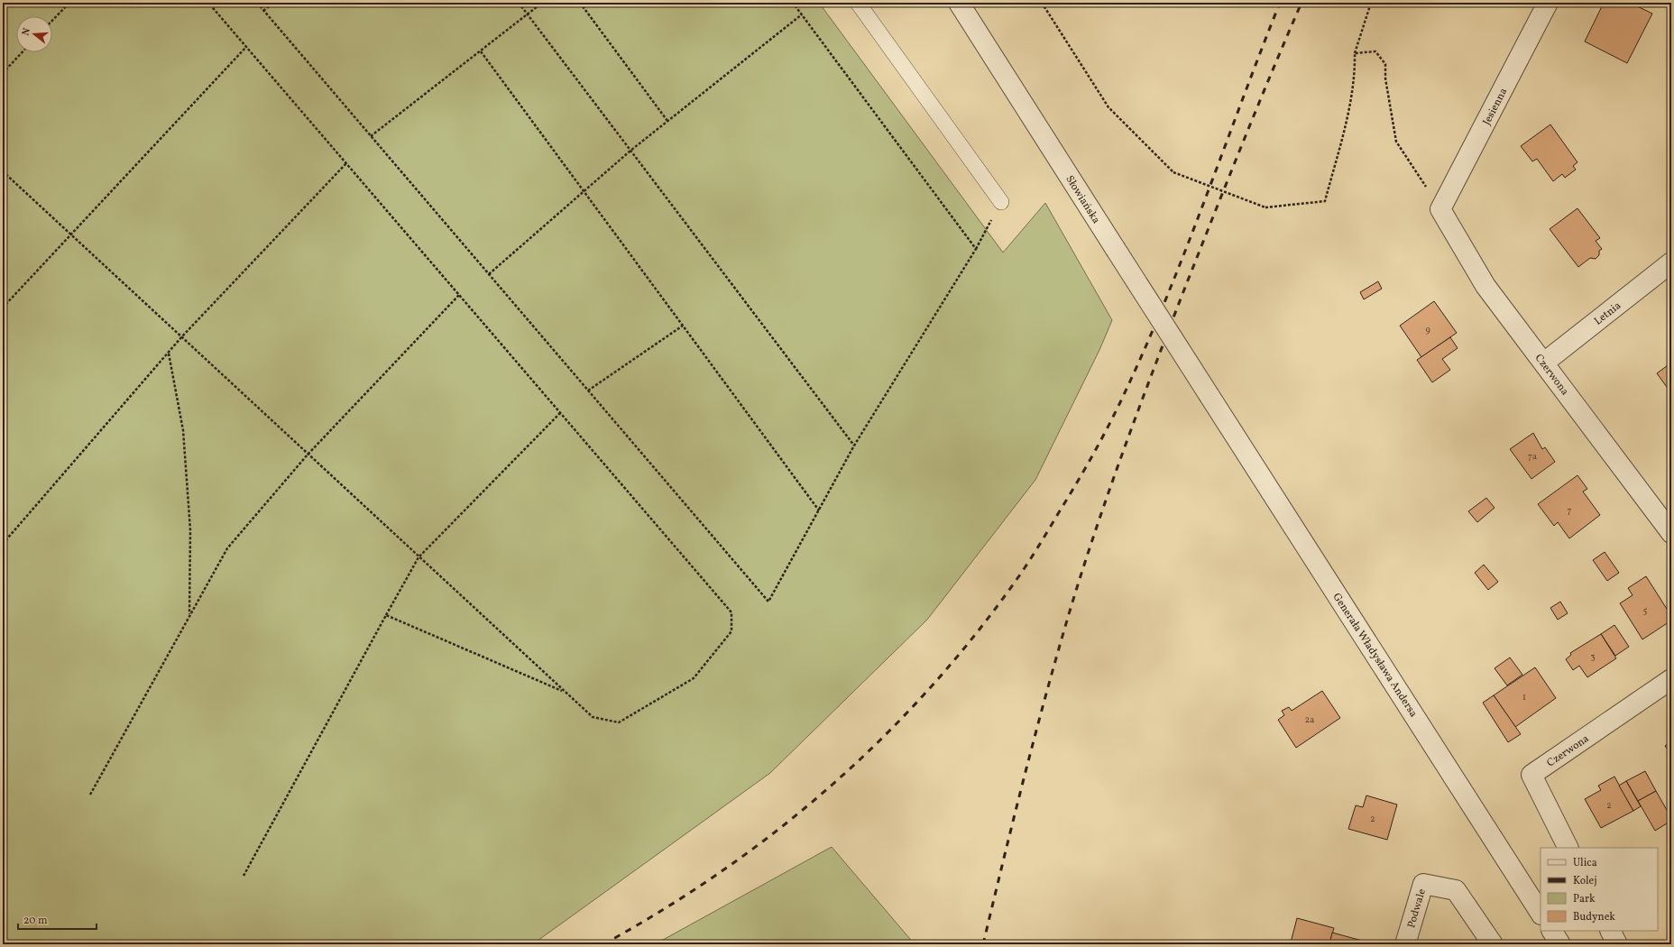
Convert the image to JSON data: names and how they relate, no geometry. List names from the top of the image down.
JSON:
{
  "streets": {
    "street": [
      "Jesienna",
      "Słowiańska",
      "Letnia",
      "Czerwona",
      "Generała Władysława Andersa",
      "Podwale"
    ]
  },
  "crossings": [
    ["Jesienna", "Czerwona"],
    ["Słowiańska", "Generała Władysława Andersa"],
    ["Letnia", "Czerwona"]
  ],
  "house_numbers": [
    "9",
    "7a",
    "7",
    "5",
    "3",
    "1",
    "2a",
    "2",
    "2"
  ],
  "legend": [
    "Ulica",
    "Kolej",
    "Park",
    "Budynek"
  ],
  "scale_bar": "20 m",
  "north": "left"
}
